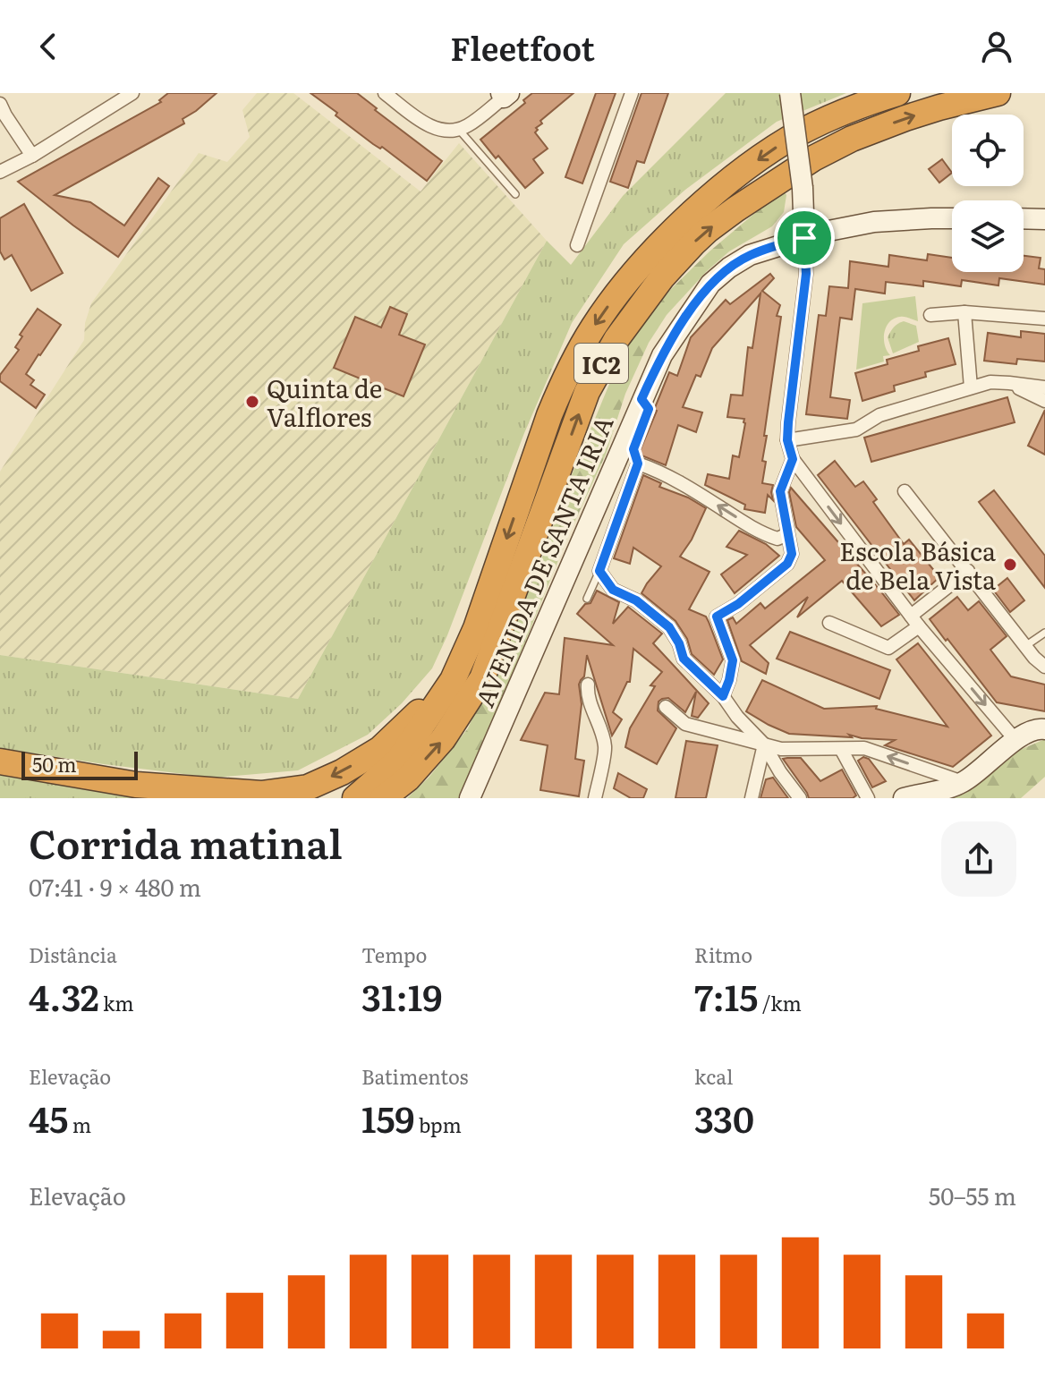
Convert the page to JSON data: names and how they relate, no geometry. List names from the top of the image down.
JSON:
{
  "streets": {
    "highway": ["IC2"],
    "main road": ["AVENIDA DE SANTA IRIA"]
  },
  "places": ["Quinta de Valflores", "Escola Básica de Bela Vista"],
  "scale_bar": "50 m",
  "page": {
    "header": "Fleetfoot",
    "scale": "50 m",
    "heading": ["Corrida matinal", "07:41 · 9 × 480 m"],
    "stats": [
      ["Distância", "4.32 km"],
      ["Tempo", "31:19"],
      ["Ritmo", "7:15 /km"],
      ["Elevação", "45 m"],
      ["Batimentos", "159 bpm"],
      ["kcal", "330"]
    ],
    "chart": ["Elevação", "50–55 m"]
  }
}
